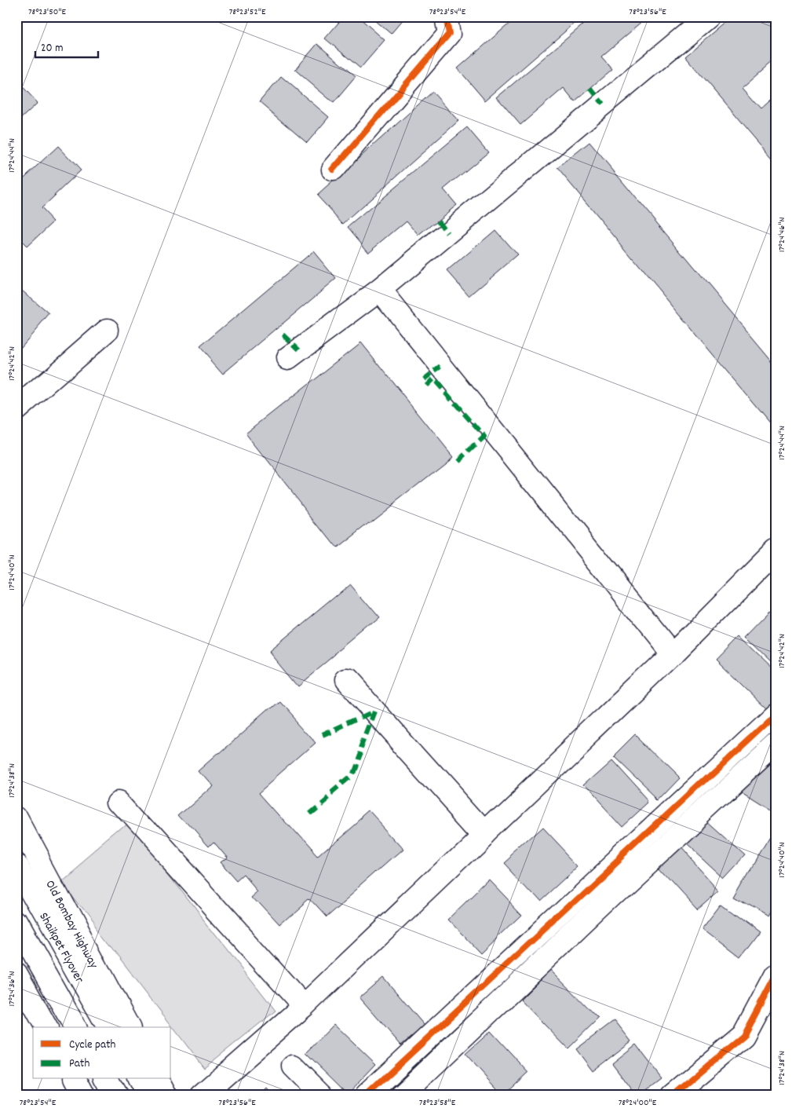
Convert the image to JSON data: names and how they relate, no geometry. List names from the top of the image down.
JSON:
{
  "streets": {
    "street": ["Old Bombay Highway", "Shaikpet Flyover"]
  },
  "legend": ["Cycle path", "Path"],
  "scale_bar": "20 m",
  "coordinates": [
    "78°23'50\"E",
    "78°23'52\"E",
    "78°23'54\"E",
    "78°23'56\"E",
    "17°24'44\"N",
    "17°24'46\"N",
    "17°24'42\"N",
    "17°24'40\"N",
    "17°24'38\"N",
    "17°24'36\"N",
    "78°23'58\"E",
    "78°24'00\"E"
  ]
}
